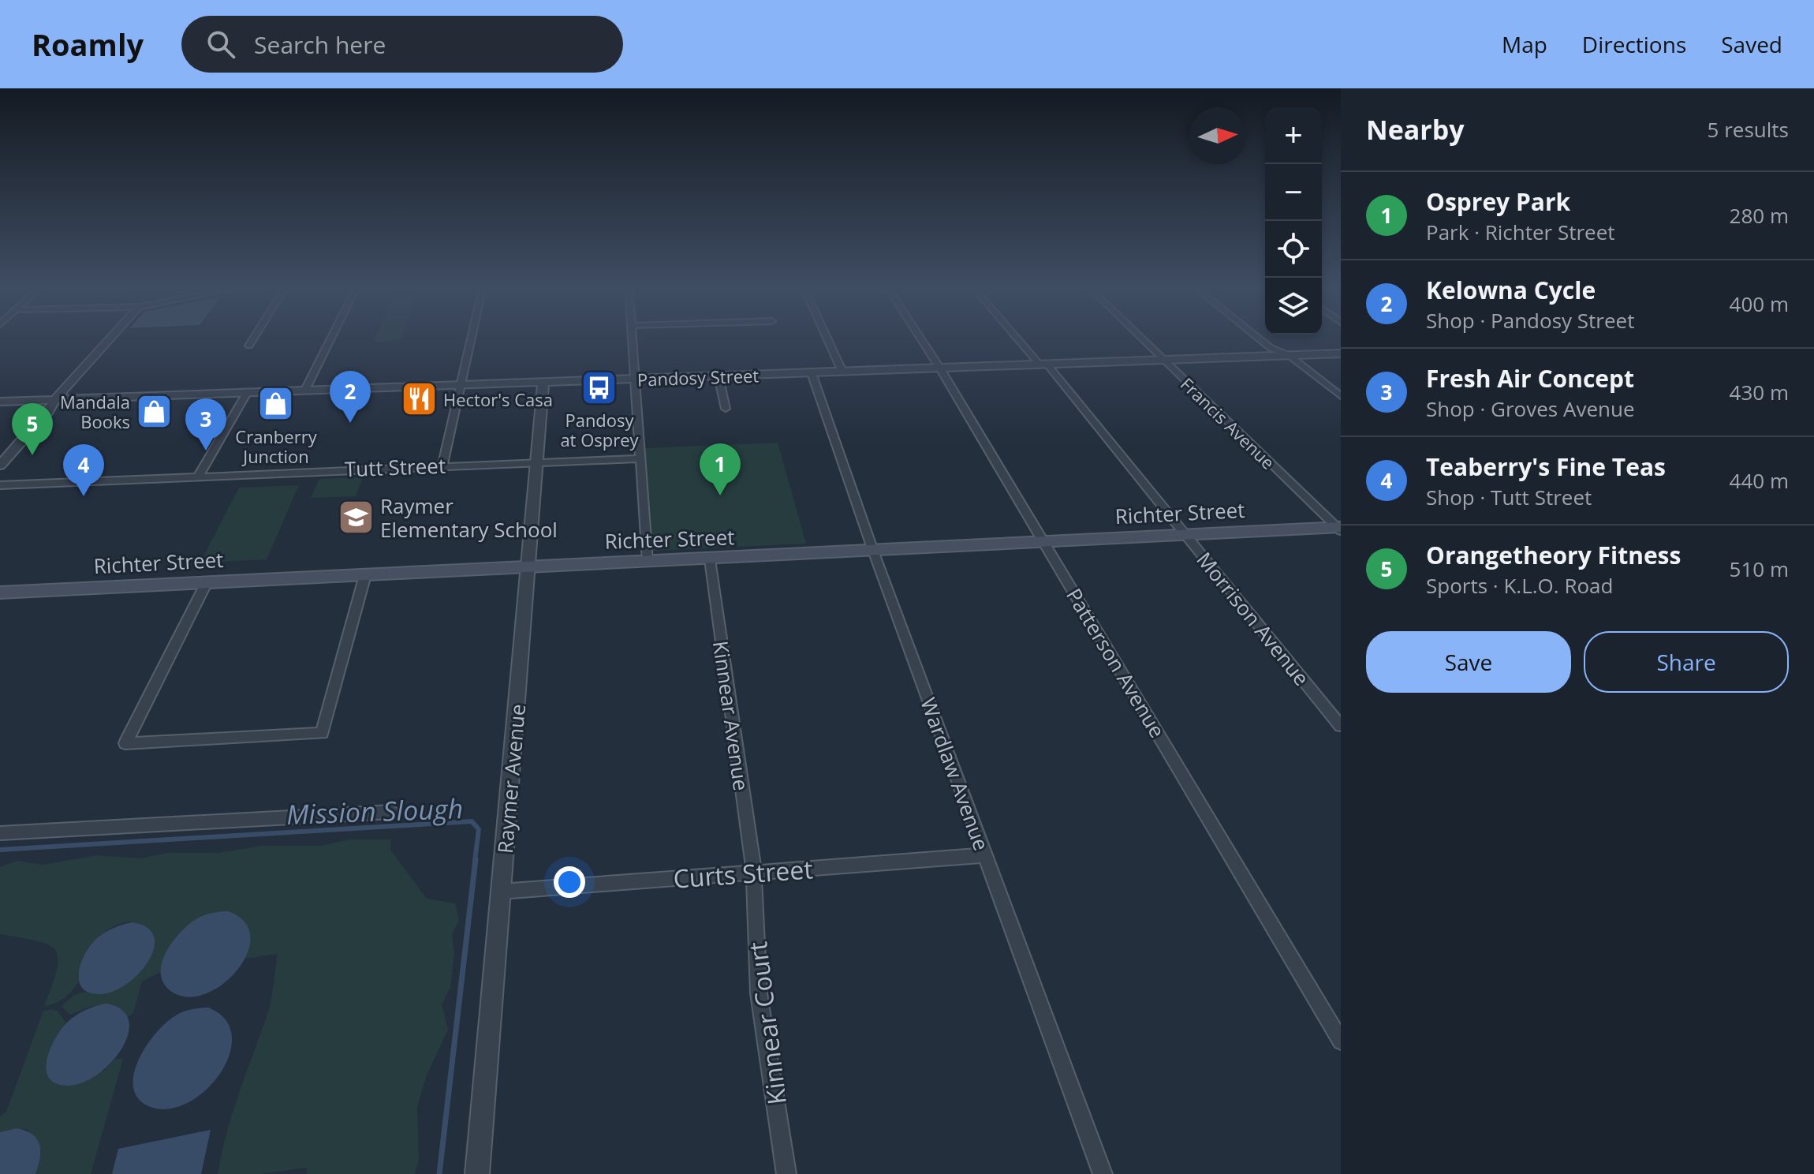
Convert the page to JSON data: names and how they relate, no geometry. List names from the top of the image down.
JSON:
{
  "streets": {
    "main road": ["Richter Street"],
    "street": [
      "Pandosy Street",
      "Francis Avenue",
      "Tutt Street",
      "Morrison Avenue",
      "Patterson Avenue",
      "Kinnear Avenue",
      "Wardlaw Avenue",
      "Raymer Avenue",
      "Curts Street",
      "Kinnear Court"
    ]
  },
  "crossings": [
    ["Pandosy Street", "Francis Avenue"],
    ["Pandosy Street", "Morrison Avenue"],
    ["Pandosy Street", "Patterson Avenue"],
    ["Pandosy Street", "Wardlaw Avenue"],
    ["Pandosy Street", "Raymer Avenue"],
    ["Francis Avenue", "Richter Street"],
    ["Tutt Street", "Raymer Avenue"],
    ["Richter Street", "Morrison Avenue"],
    ["Richter Street", "Patterson Avenue"],
    ["Richter Street", "Kinnear Avenue"],
    ["Richter Street", "Wardlaw Avenue"],
    ["Richter Street", "Raymer Avenue"],
    ["Kinnear Avenue", "Curts Street"],
    ["Kinnear Avenue", "Kinnear Court"],
    ["Wardlaw Avenue", "Curts Street"],
    ["Raymer Avenue", "Curts Street"],
    ["Curts Street", "Kinnear Court"]
  ],
  "water": ["Mission Slough"],
  "places": {
    "bus stop": ["Pandosy at Osprey"],
    "restaurant": ["Hector's Casa"],
    "shop": ["Cranberry Junction", "Mandala Books"],
    "school or university": ["Raymer Elementary School"]
  },
  "north": "right",
  "page": {
    "header": "Roamly",
    "search": "Search here",
    "nav": ["Map", "Directions", "Saved"],
    "heading": ["Nearby", "5 results"],
    "map_buttons": ["+", "−"],
    "list": [
      {
        "mark": "1",
        "name": "Osprey Park",
        "note": "Park · Richter Street",
        "value": "280 m"
      },
      {
        "mark": "2",
        "name": "Kelowna Cycle",
        "note": "Shop · Pandosy Street",
        "value": "400 m"
      },
      {
        "mark": "3",
        "name": "Fresh Air Concept",
        "note": "Shop · Groves Avenue",
        "value": "430 m"
      },
      {
        "mark": "4",
        "name": "Teaberry's Fine Teas",
        "note": "Shop · Tutt Street",
        "value": "440 m"
      },
      {
        "mark": "5",
        "name": "Orangetheory Fitness",
        "note": "Sports · K.L.O. Road",
        "value": "510 m"
      }
    ],
    "pins": [
      "2",
      "3",
      "5",
      "1",
      "4"
    ],
    "buttons": ["Save", "Share"]
  }
}
